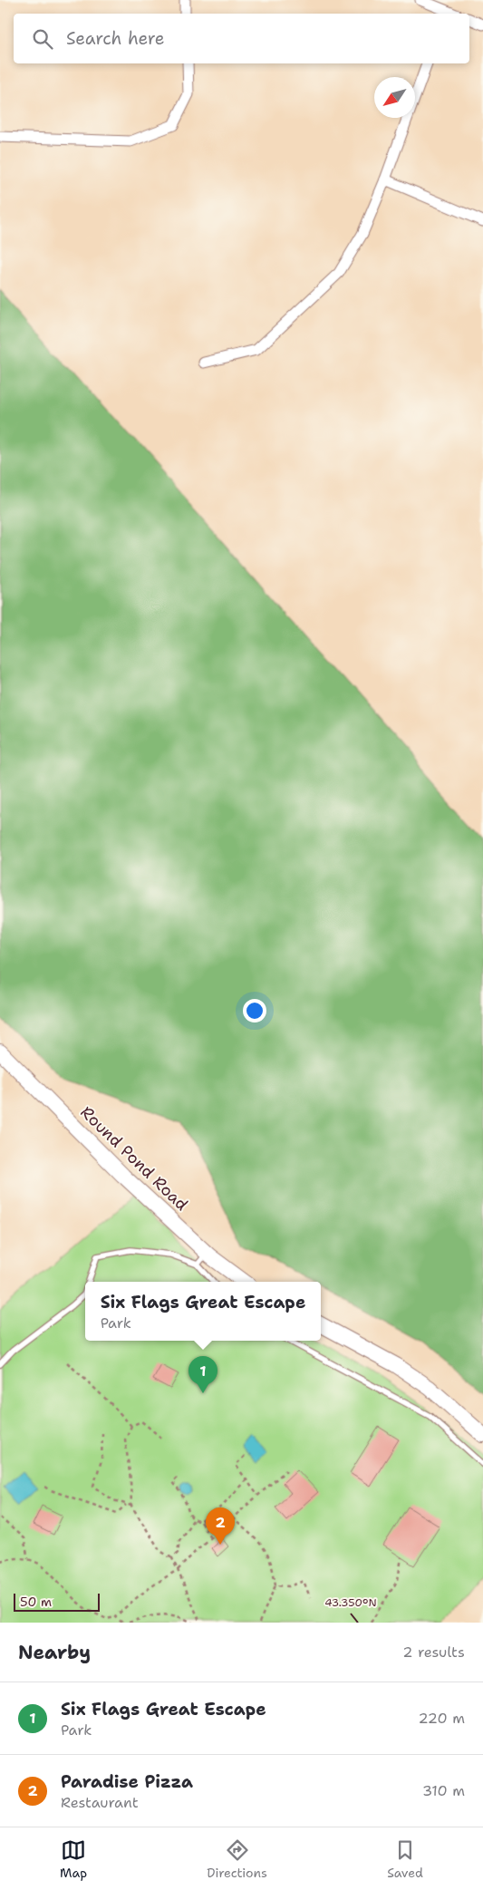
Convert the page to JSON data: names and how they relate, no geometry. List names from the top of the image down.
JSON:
{
  "streets": {
    "street": ["Round Pond Road"]
  },
  "scale_bar": "50 m",
  "north": "bottom left",
  "page": {
    "search": "Search here",
    "popup": ["Six Flags Great Escape", "Park"],
    "pins": ["1", "2"],
    "scale": "50 m",
    "heading": ["Nearby", "2 results"],
    "list": [
      {
        "mark": "1",
        "name": "Six Flags Great Escape",
        "note": "Park",
        "value": "220 m"
      },
      {
        "mark": "2",
        "name": "Paradise Pizza",
        "note": "Restaurant",
        "value": "310 m"
      }
    ],
    "nav": ["Map", "Directions", "Saved"]
  },
  "coordinates": ["43.350°N"]
}
